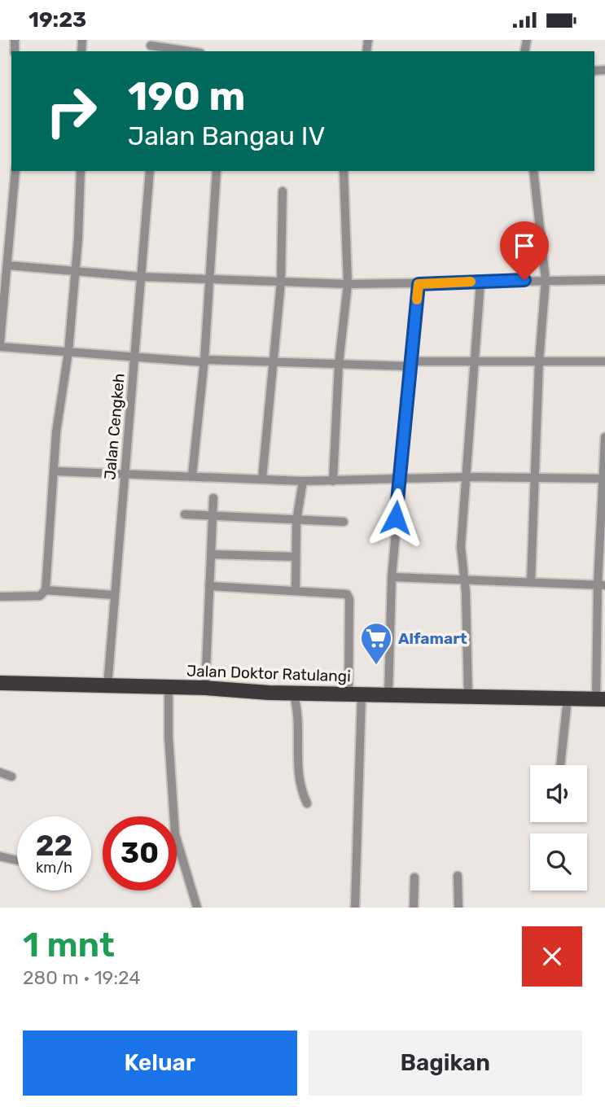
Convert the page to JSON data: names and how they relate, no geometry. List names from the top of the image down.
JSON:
{
  "streets": {
    "highway": ["Jalan Doktor Ratulangi"],
    "street": ["Jalan Cengkeh"]
  },
  "crossings": [
    ["Jalan Cengkeh", "Jalan Doktor Ratulangi"]
  ],
  "places": {
    "supermarket": ["Alfamart"]
  },
  "page": {
    "status": "19:23",
    "turn": ["190 m", "Jalan Bangau IV"],
    "speed": "22 km/h",
    "limit": "30",
    "heading": ["1 mnt", "280 m · 19:24"],
    "buttons": ["Keluar", "Bagikan"]
  }
}
